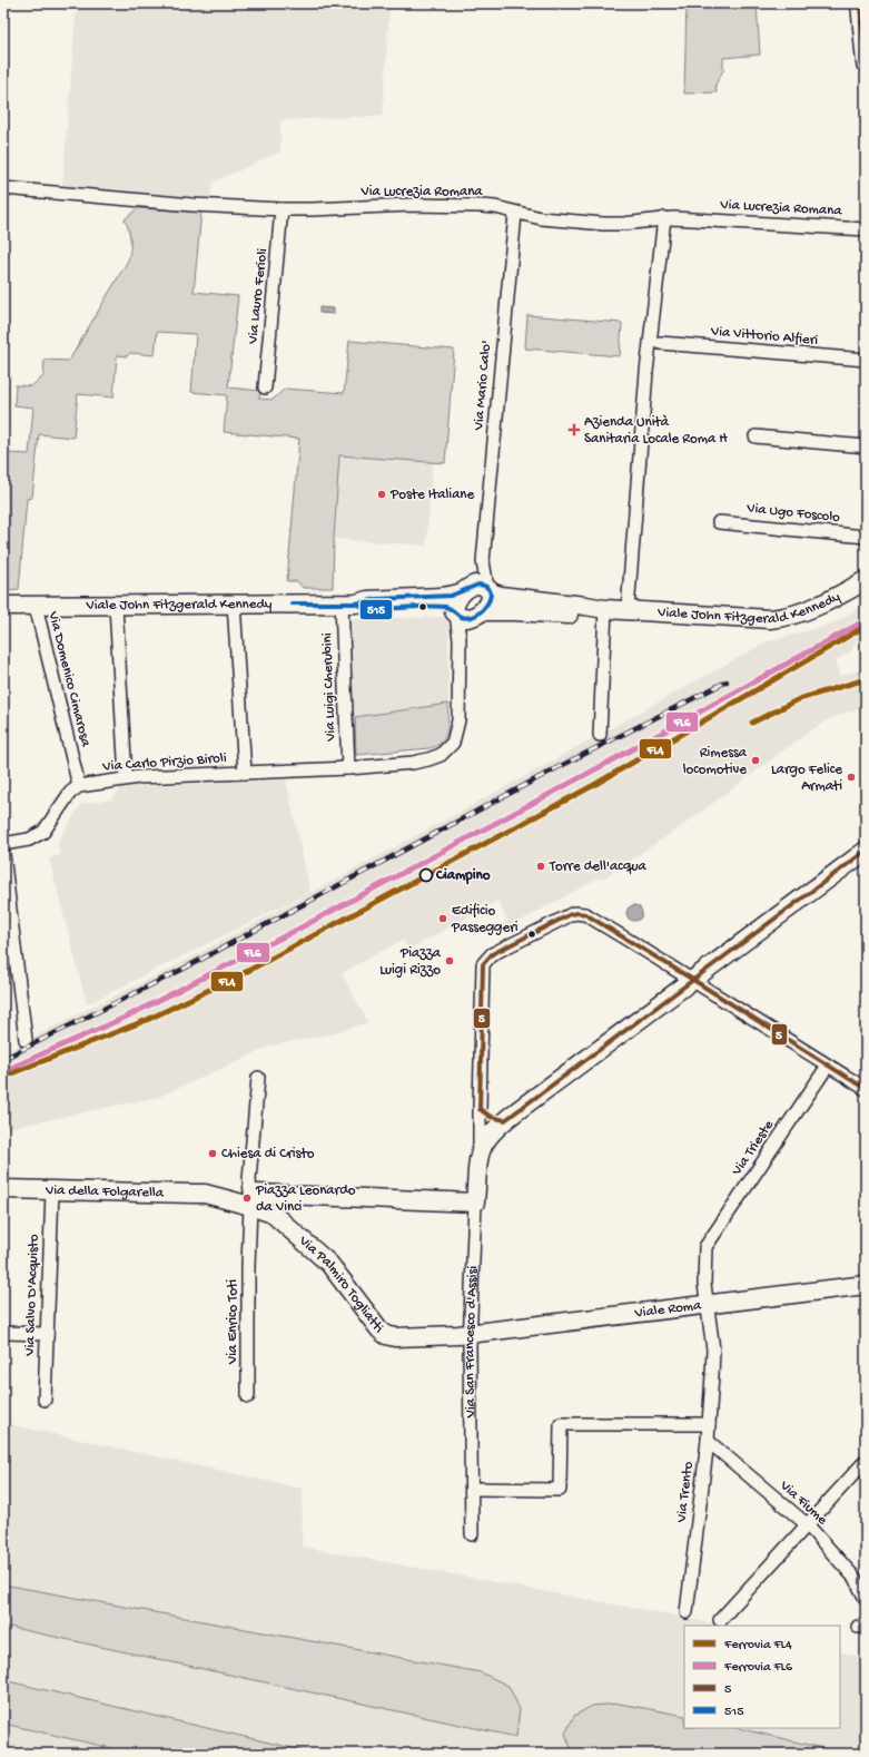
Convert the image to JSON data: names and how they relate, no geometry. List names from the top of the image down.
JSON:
{
  "streets": {
    "street": [
      "Via Lucrezia Romana",
      "Via Lauro Ferioli",
      "Via Vittorio Alfieri",
      "Via Mario Calo'",
      "Via Ugo Foscolo",
      "Viale John Fitzgerald Kennedy",
      "Via Domenico Cimarosa",
      "Via Luigi Cherubini",
      "Via Carlo Pirzio Biroli",
      "Via Trieste",
      "Via della Folgarella",
      "Via Palmiro Togliatti",
      "Via Salvo D'Acquisto",
      "Viale Roma",
      "Via Enrico Toti",
      "Via San Francesco d'Assisi",
      "Via Trento",
      "Via Fiume"
    ]
  },
  "crossings": [
    ["Via Lucrezia Romana", "Via Lauro Ferioli"],
    ["Via Lucrezia Romana", "Via Mario Calo'"],
    ["Via Mario Calo'", "Viale John Fitzgerald Kennedy"],
    ["Viale John Fitzgerald Kennedy", "Via Domenico Cimarosa"],
    ["Viale John Fitzgerald Kennedy", "Via Luigi Cherubini"],
    ["Viale John Fitzgerald Kennedy", "Via Carlo Pirzio Biroli"],
    ["Via Domenico Cimarosa", "Via Carlo Pirzio Biroli"],
    ["Via Luigi Cherubini", "Via Carlo Pirzio Biroli"],
    ["Via Trieste", "Via Trento"],
    ["Via della Folgarella", "Via Salvo D'Acquisto"],
    ["Via della Folgarella", "Via Enrico Toti"],
    ["Via Palmiro Togliatti", "Viale Roma"],
    ["Via Palmiro Togliatti", "Via San Francesco d'Assisi"],
    ["Viale Roma", "Via San Francesco d'Assisi"],
    ["Viale Roma", "Via Trento"],
    ["Via Trento", "Via Fiume"]
  ],
  "places": {
    "health": ["Azienda Unità Sanitaria Locale Roma H"],
    "other": [
      "Poste Italiane",
      "Rimessa locomotive",
      "Largo Felice Armati",
      "Torre dell'acqua",
      "Ciampino",
      "Edificio Passeggeri",
      "Piazza Luigi Rizzo",
      "Chiesa di Cristo",
      "Piazza Leonardo da Vinci"
    ]
  },
  "lines": [
    "transit line 5",
    "transit line 515",
    "rail line FL6",
    "rail line FL4"
  ],
  "legend": [
    "Ferrovia FL4",
    "Ferrovia FL6",
    "5",
    "515"
  ]
}
